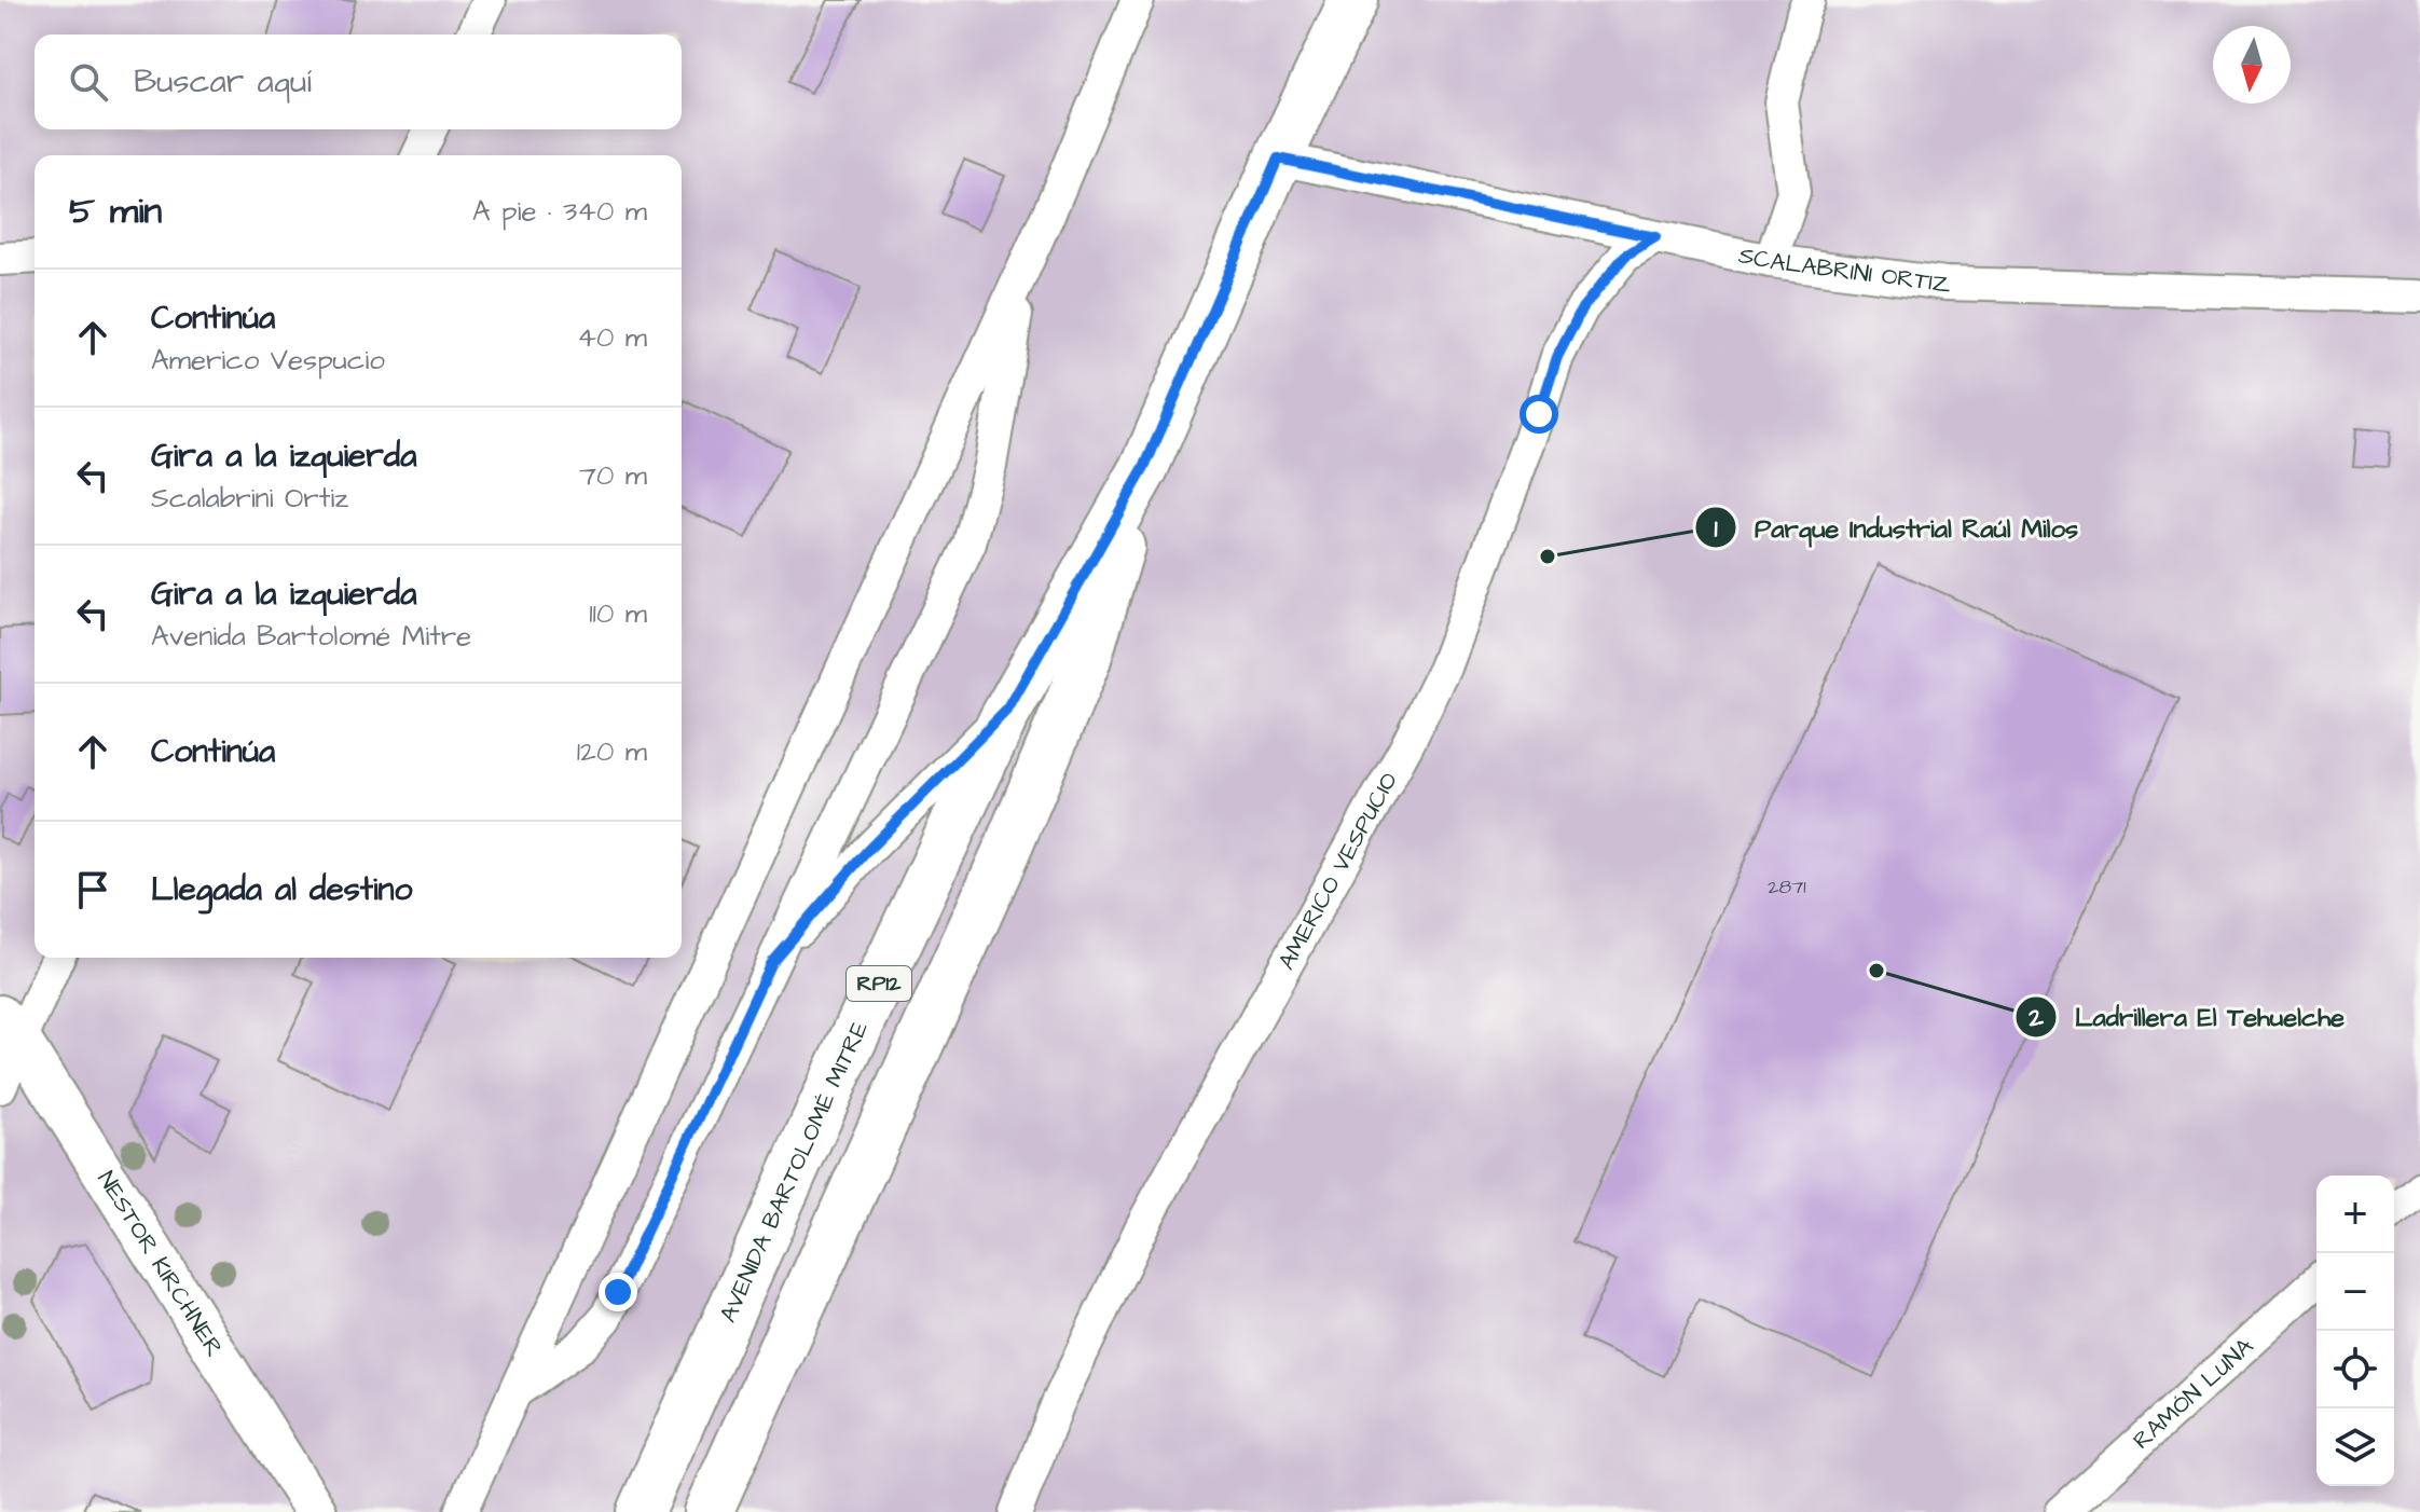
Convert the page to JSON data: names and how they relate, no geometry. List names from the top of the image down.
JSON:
{
  "streets": {
    "main road": ["RP12", "AVENIDA BARTOLOMÉ MITRE"],
    "street": [
      "SCALABRINI ORTIZ",
      "AMERICO VESPUCIO",
      "NESTOR KIRCHNER",
      "RAMÓN LUNA"
    ]
  },
  "crossings": [
    ["SCALABRINI ORTIZ", "AMERICO VESPUCIO"],
    ["SCALABRINI ORTIZ", "AVENIDA BARTOLOMÉ MITRE"]
  ],
  "places": ["Parque Industrial Raúl Milos", "Ladrillera El Tehuelche"],
  "house_numbers": ["2871"],
  "north": "bottom",
  "page": {
    "search": "Buscar aquí",
    "heading": ["5 min", "A pie · 340 m"],
    "list": [
      ["Continúa", "Americo Vespucio", "40 m"],
      ["Gira a la izquierda", "Scalabrini Ortiz", "70 m"],
      ["Gira a la izquierda", "Avenida Bartolomé Mitre", "110 m"],
      ["Continúa", "120 m"],
      "Llegada al destino"
    ],
    "map_buttons": ["+", "−"]
  }
}
